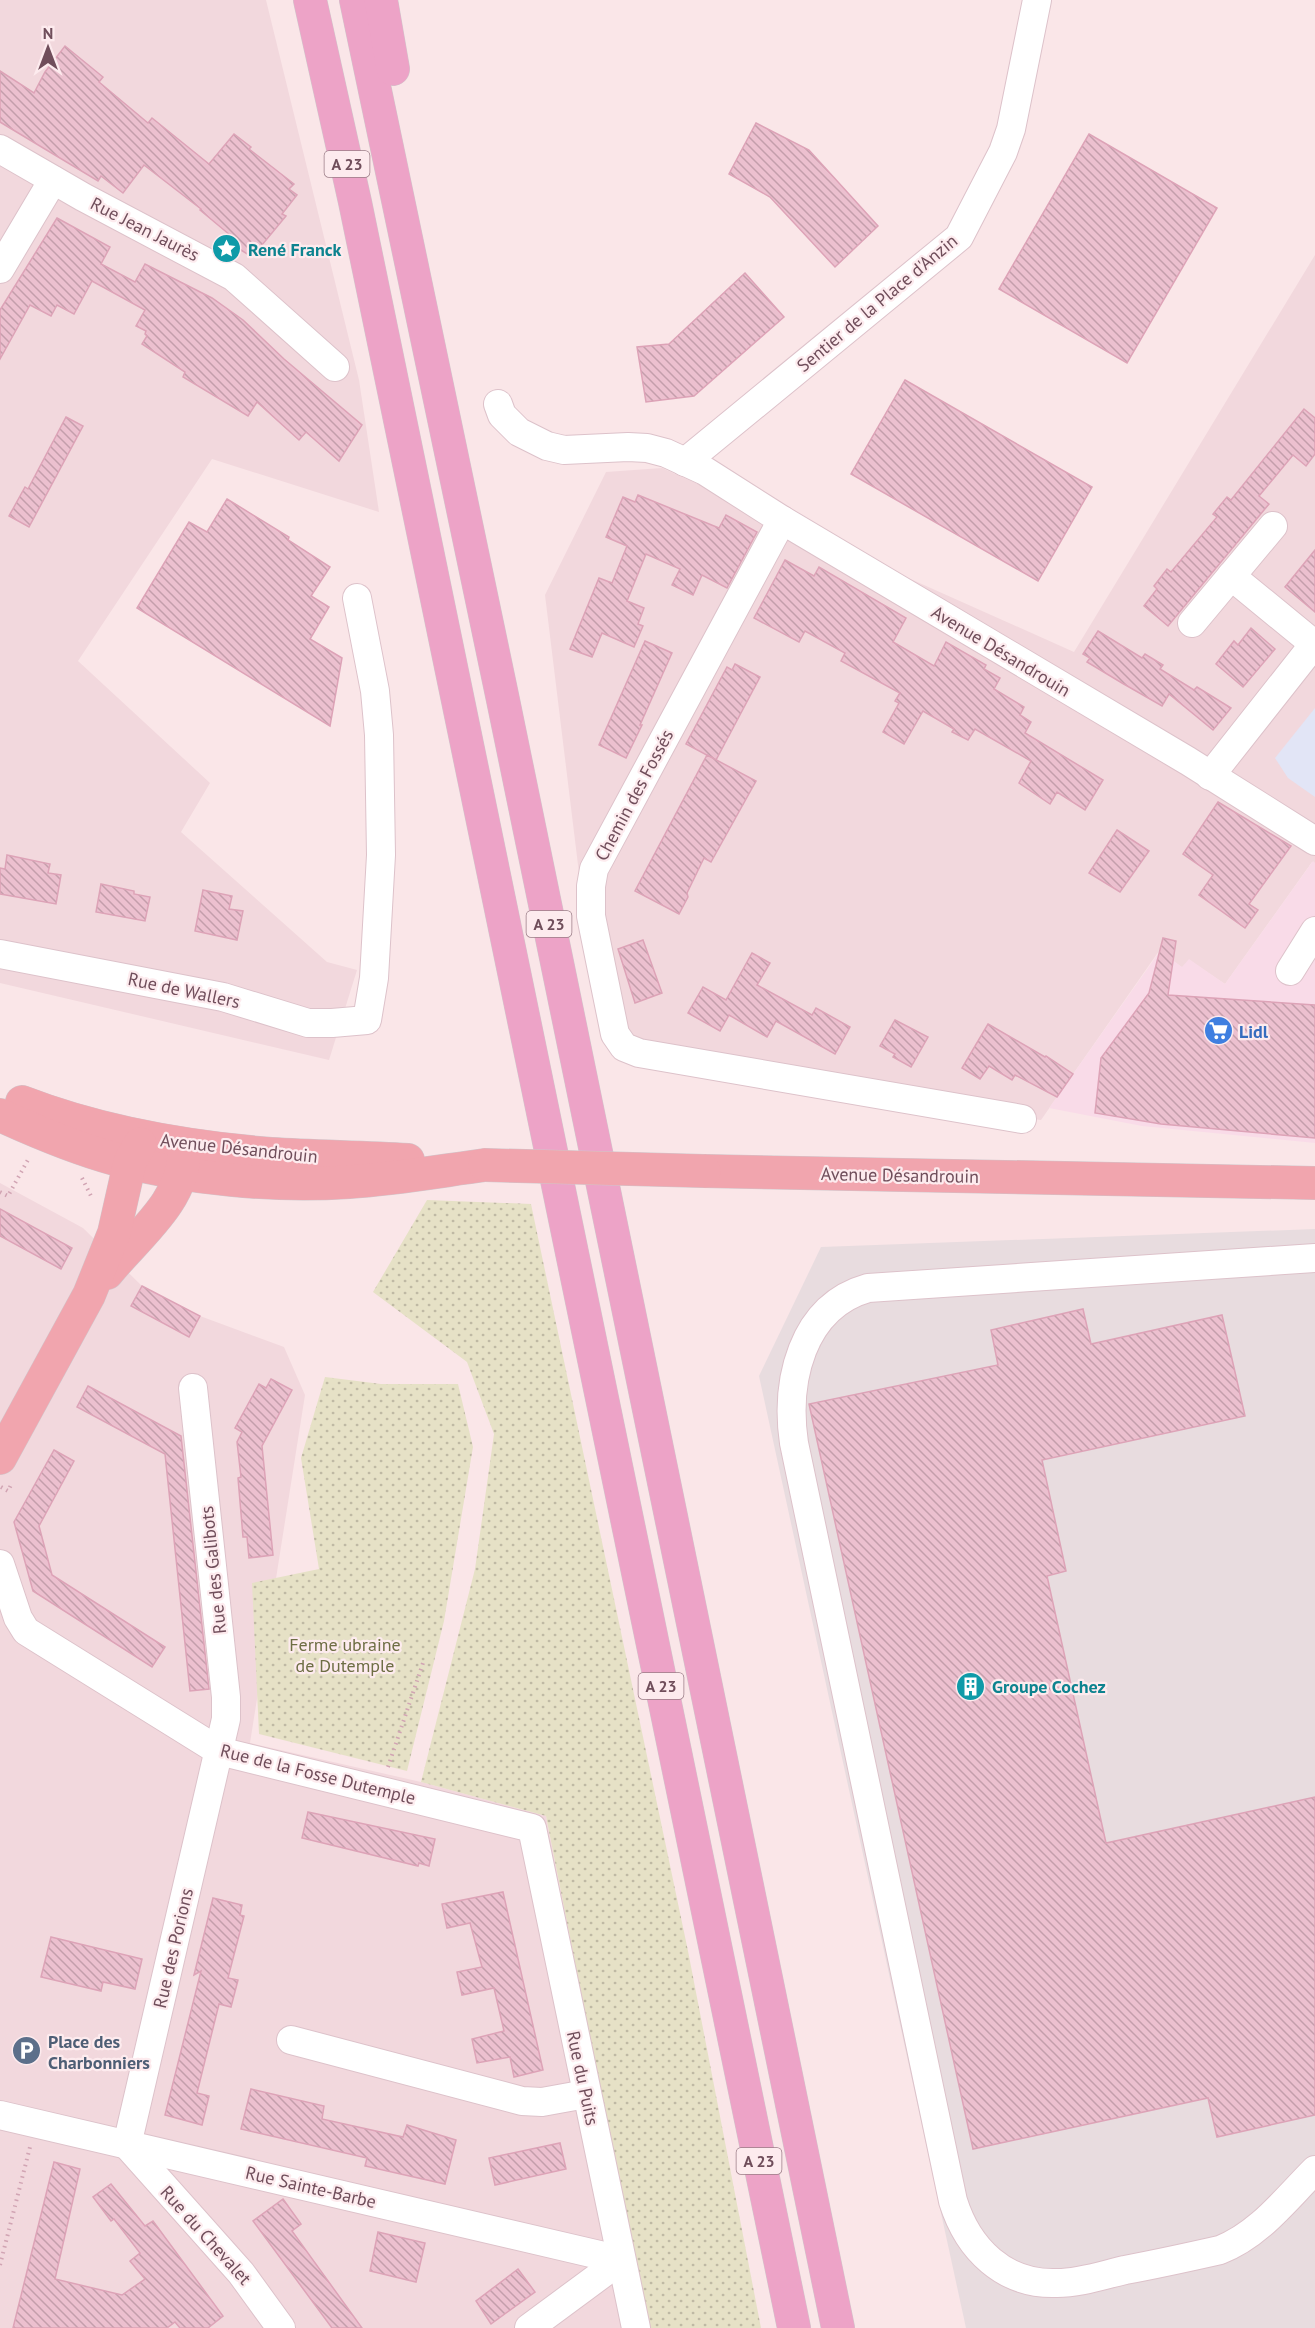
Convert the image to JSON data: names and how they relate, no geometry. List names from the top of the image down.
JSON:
{
  "streets": {
    "highway": ["A 23"],
    "main road": ["Avenue Désandrouin"],
    "street": [
      "Rue Jean Jaurès",
      "Sentier de la Place d'Anzin",
      "Chemin des Fossés",
      "Rue de Wallers",
      "Rue des Galibots",
      "Rue de la Fosse Dutemple",
      "Rue des Porions",
      "Rue du Puits",
      "Rue Sainte-Barbe",
      "Rue du Chevalet"
    ]
  },
  "crossings": [
    ["Sentier de la Place d'Anzin", "Avenue Désandrouin"],
    ["Avenue Désandrouin", "Chemin des Fossés"],
    ["Rue des Galibots", "Rue de la Fosse Dutemple"],
    ["Rue des Galibots", "Rue des Porions"],
    ["Rue de la Fosse Dutemple", "Rue des Porions"],
    ["Rue de la Fosse Dutemple", "Rue du Puits"],
    ["Rue des Porions", "Rue Sainte-Barbe"],
    ["Rue des Porions", "Rue du Chevalet"],
    ["Rue du Puits", "Rue Sainte-Barbe"],
    ["Rue Sainte-Barbe", "Rue du Chevalet"]
  ],
  "parks": ["Ferme ubraine de Dutemple"],
  "places": {
    "place": ["René Franck"],
    "supermarket": ["Lidl"],
    "building": ["Groupe Cochez"],
    "parking": ["Place des Charbonniers"]
  },
  "north": "top"
}
